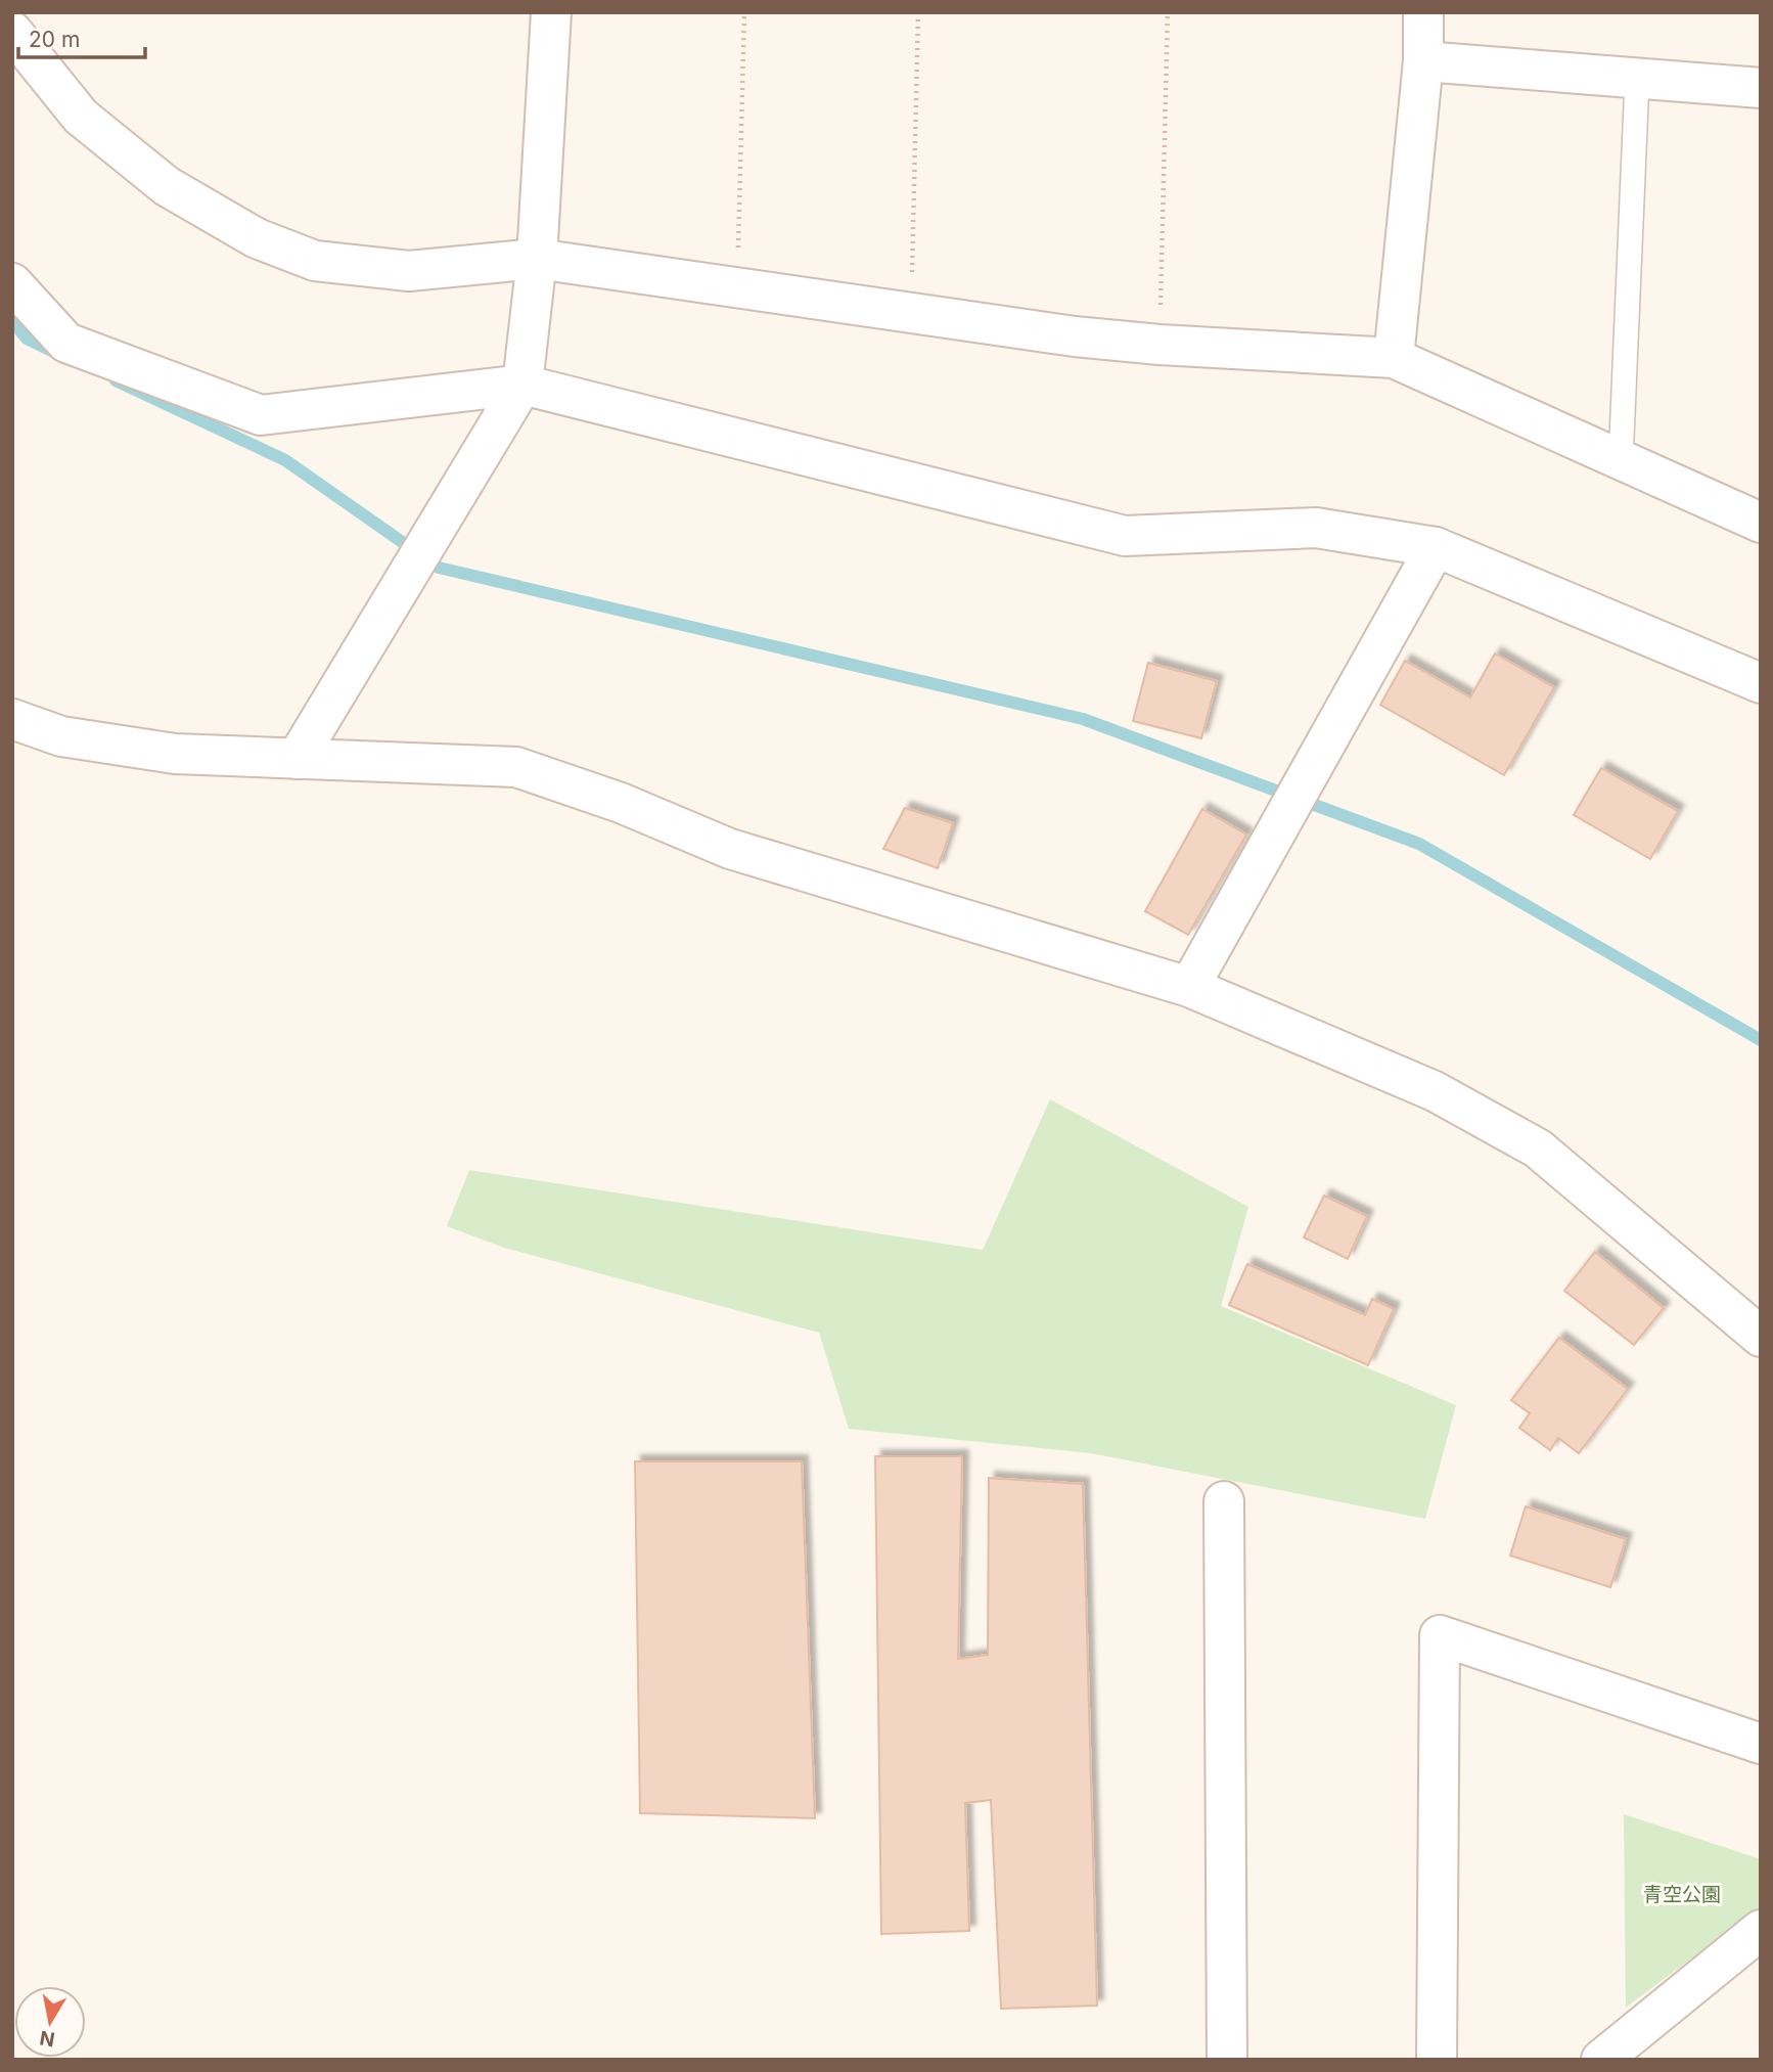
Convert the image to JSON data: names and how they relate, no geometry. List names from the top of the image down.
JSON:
{
  "parks": ["青空公園"],
  "scale_bar": "20 m",
  "north": "bottom"
}
